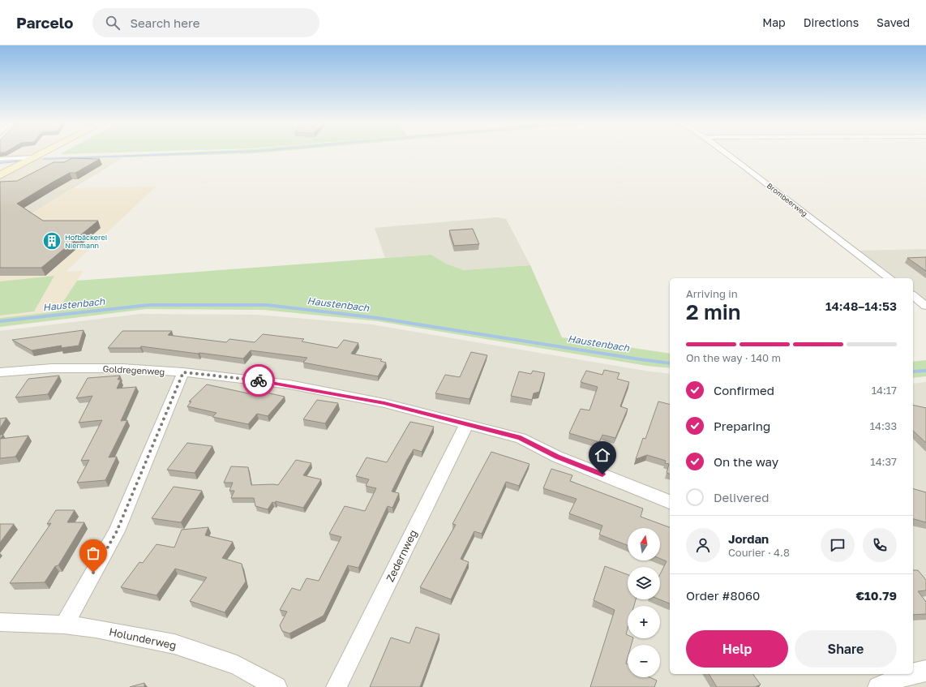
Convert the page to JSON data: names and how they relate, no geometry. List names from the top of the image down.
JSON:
{
  "streets": {
    "street": [
      "Brombeerweg",
      "Goldregenweg",
      "Zedernweg",
      "Holunderweg"
    ]
  },
  "crossings": [
    ["Goldregenweg", "Zedernweg"]
  ],
  "water": ["Haustenbach"],
  "places": {
    "building": ["Hofbäckerei Niermann"]
  },
  "north": "top",
  "page": {
    "header": "Parcelo",
    "search": "Search here",
    "nav": ["Map", "Directions", "Saved"],
    "heading": ["2 min", "Arriving in", "14:48–14:53"],
    "panel": [
      "Jordan",
      "Courier · 4.8",
      "Order #8060",
      "€10.79"
    ],
    "bar": "On the way · 140 m",
    "list": [
      ["Confirmed", "14:17"],
      ["Preparing", "14:33"],
      ["On the way", "14:37"],
      "Delivered"
    ],
    "map_buttons": ["+", "−"],
    "buttons": ["Help", "Share"]
  }
}
